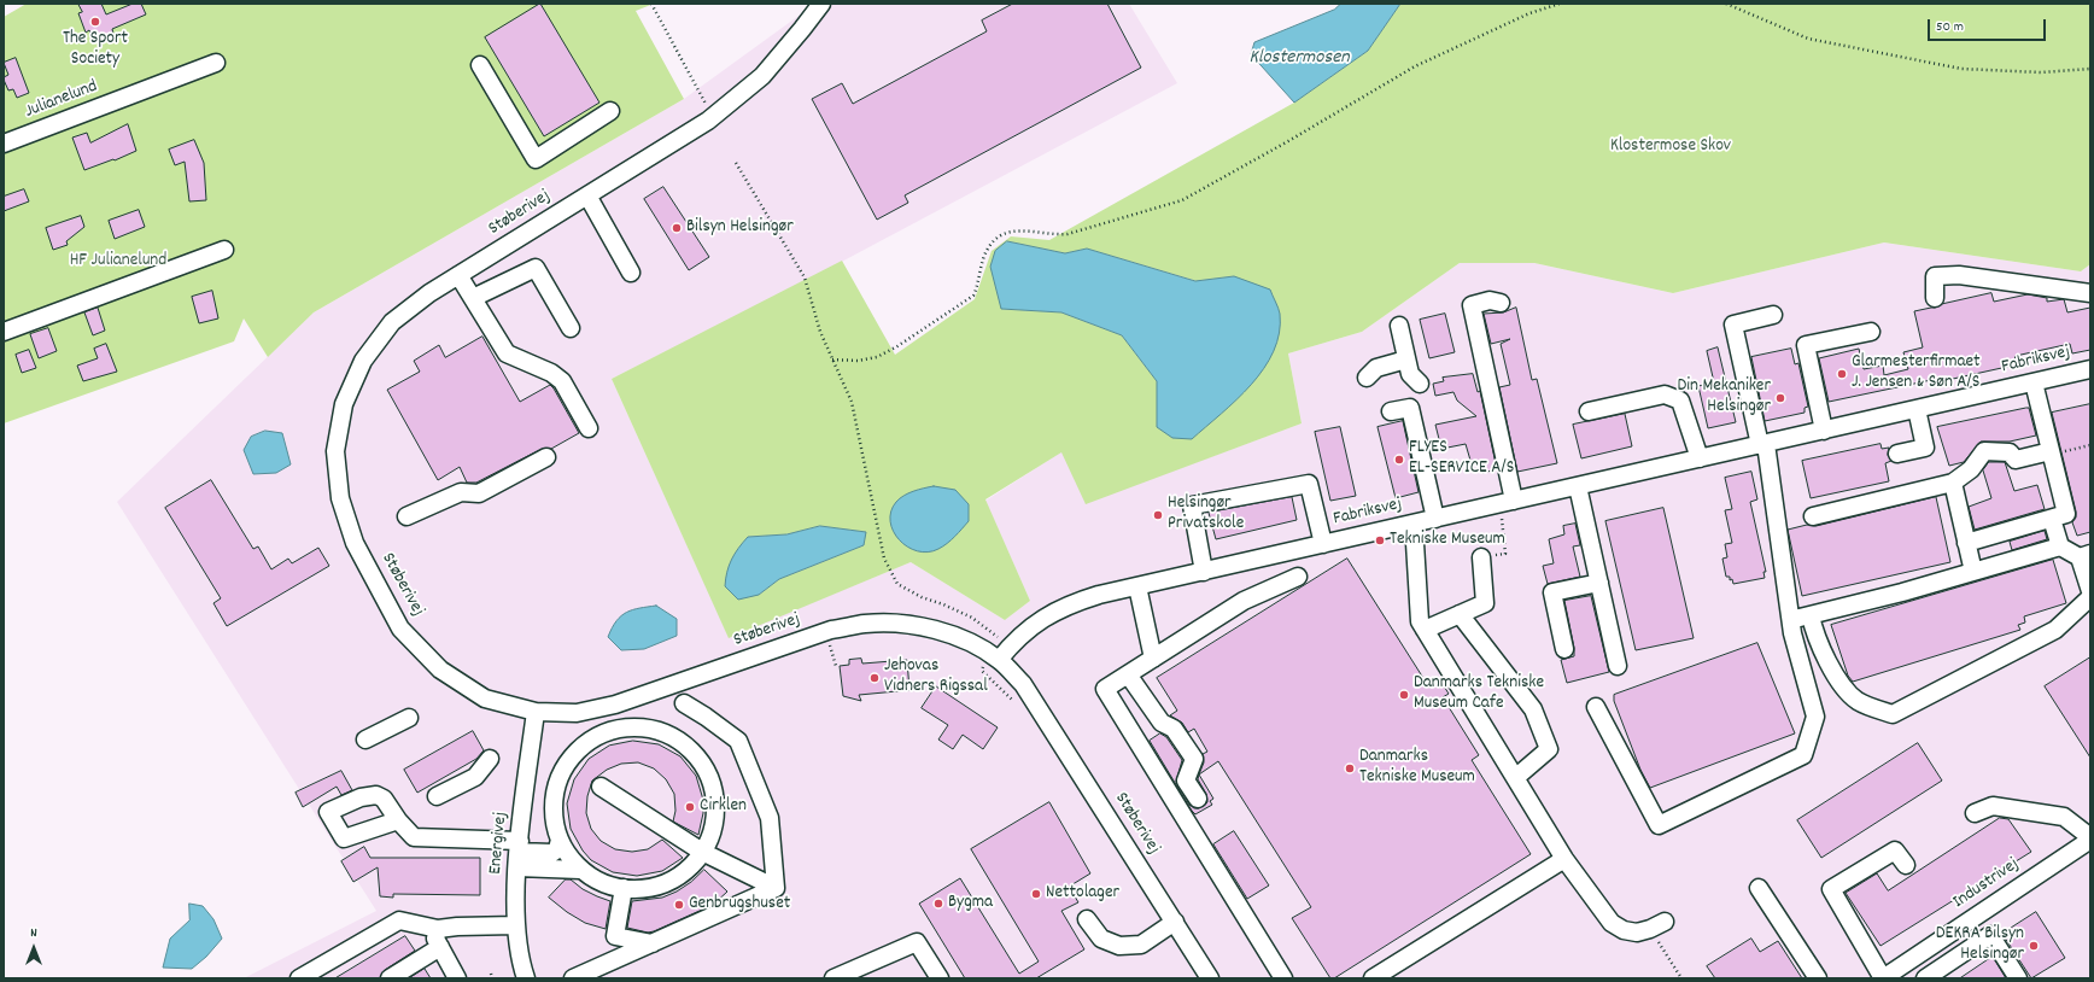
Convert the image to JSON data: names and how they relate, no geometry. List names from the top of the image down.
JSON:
{
  "streets": {
    "street": [
      "Julianelund",
      "Støberivej",
      "Fabriksvej",
      "Energivej",
      "Industrivej"
    ]
  },
  "crossings": [
    ["Støberivej", "Fabriksvej"],
    ["Støberivej", "Energivej"]
  ],
  "water": ["Klostermosen"],
  "parks": ["Klostermose Skov", "HF Julianelund"],
  "places": [
    "The Sport Society",
    "Bilsyn Helsingør",
    "Glarmesterfirmaet J. Jensen & Søn A/S",
    "Din Mekaniker Helsingør",
    "FLYES EL-SERVICE A/S",
    "Helsingør Privatskole",
    "Tekniske Museum",
    "Jehovas Vidners Rigssal",
    "Danmarks Tekniske Museum Cafe",
    "Danmarks Tekniske Museum",
    "Cirklen",
    "Nettolager",
    "Bygma",
    "Genbrugshuset",
    "DEKRA Bilsyn Helsingør"
  ],
  "scale_bar": "50 m",
  "north": "top"
}
